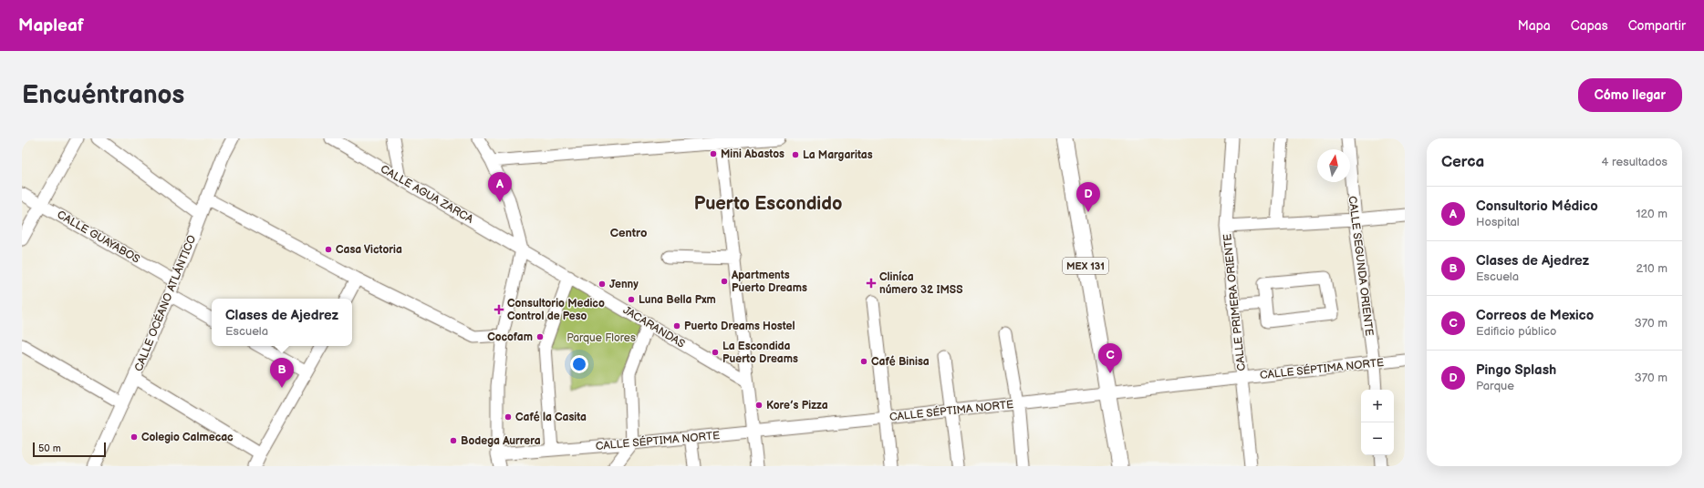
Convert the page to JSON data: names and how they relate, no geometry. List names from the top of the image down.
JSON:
{
  "streets": {
    "main road": ["MEX 131"],
    "street": [
      "CALLE AGUA ZARCA",
      "CALLE GUAYABOS",
      "CALLE SEGUNDA ORIENTE",
      "CALLE PRIMERA ORIENTE",
      "CALLE OCÉANO ATLÁNTICO",
      "JACARANDAS",
      "CALLE SÉPTIMA NORTE"
    ]
  },
  "crossings": [
    ["CALLE AGUA ZARCA", "JACARANDAS"],
    ["CALLE GUAYABOS", "CALLE OCÉANO ATLÁNTICO"],
    ["MEX 131", "CALLE SÉPTIMA NORTE"],
    ["CALLE SEGUNDA ORIENTE", "CALLE SÉPTIMA NORTE"],
    ["CALLE PRIMERA ORIENTE", "CALLE SÉPTIMA NORTE"]
  ],
  "districts": ["Puerto Escondido", "Centro"],
  "parks": ["Parque Flores"],
  "places": {
    "other": [
      "Mini Abastos",
      "La Margaritas",
      "Casa Victoria",
      "Apartments Puerto Dreams",
      "Jenny",
      "Luna Bella Pxm",
      "Puerto Dreams Hostel",
      "Cocofam",
      "La Escondida Puerto Dreams",
      "Café Binisa",
      "Kore’s Pizza",
      "Café la Casita",
      "Colegio Calmecac",
      "Bodega Aurrera"
    ],
    "health": ["Cliníca número 32 IMSS", "Consultorio Medico Control de Peso"]
  },
  "scale_bar": "50 m",
  "north": "top",
  "page": {
    "header": "Mapleaf",
    "nav": ["Mapa", "Capas", "Compartir"],
    "buttons": "Cómo llegar",
    "title": "Encuéntranos",
    "heading": ["Cerca", "4 resultados"],
    "pins": [
      "A",
      "D",
      "C",
      "B"
    ],
    "list": [
      {
        "mark": "A",
        "name": "Consultorio Médico",
        "note": "Hospital",
        "value": "120 m"
      },
      {
        "mark": "B",
        "name": "Clases de Ajedrez",
        "note": "Escuela",
        "value": "210 m"
      },
      {
        "mark": "C",
        "name": "Correos de Mexico",
        "note": "Edificio público",
        "value": "370 m"
      },
      {
        "mark": "D",
        "name": "Pingo Splash",
        "note": "Parque",
        "value": "370 m"
      }
    ],
    "popup": ["Clases de Ajedrez", "Escuela"],
    "map_buttons": ["+", "−"],
    "scale": "50 m"
  }
}
